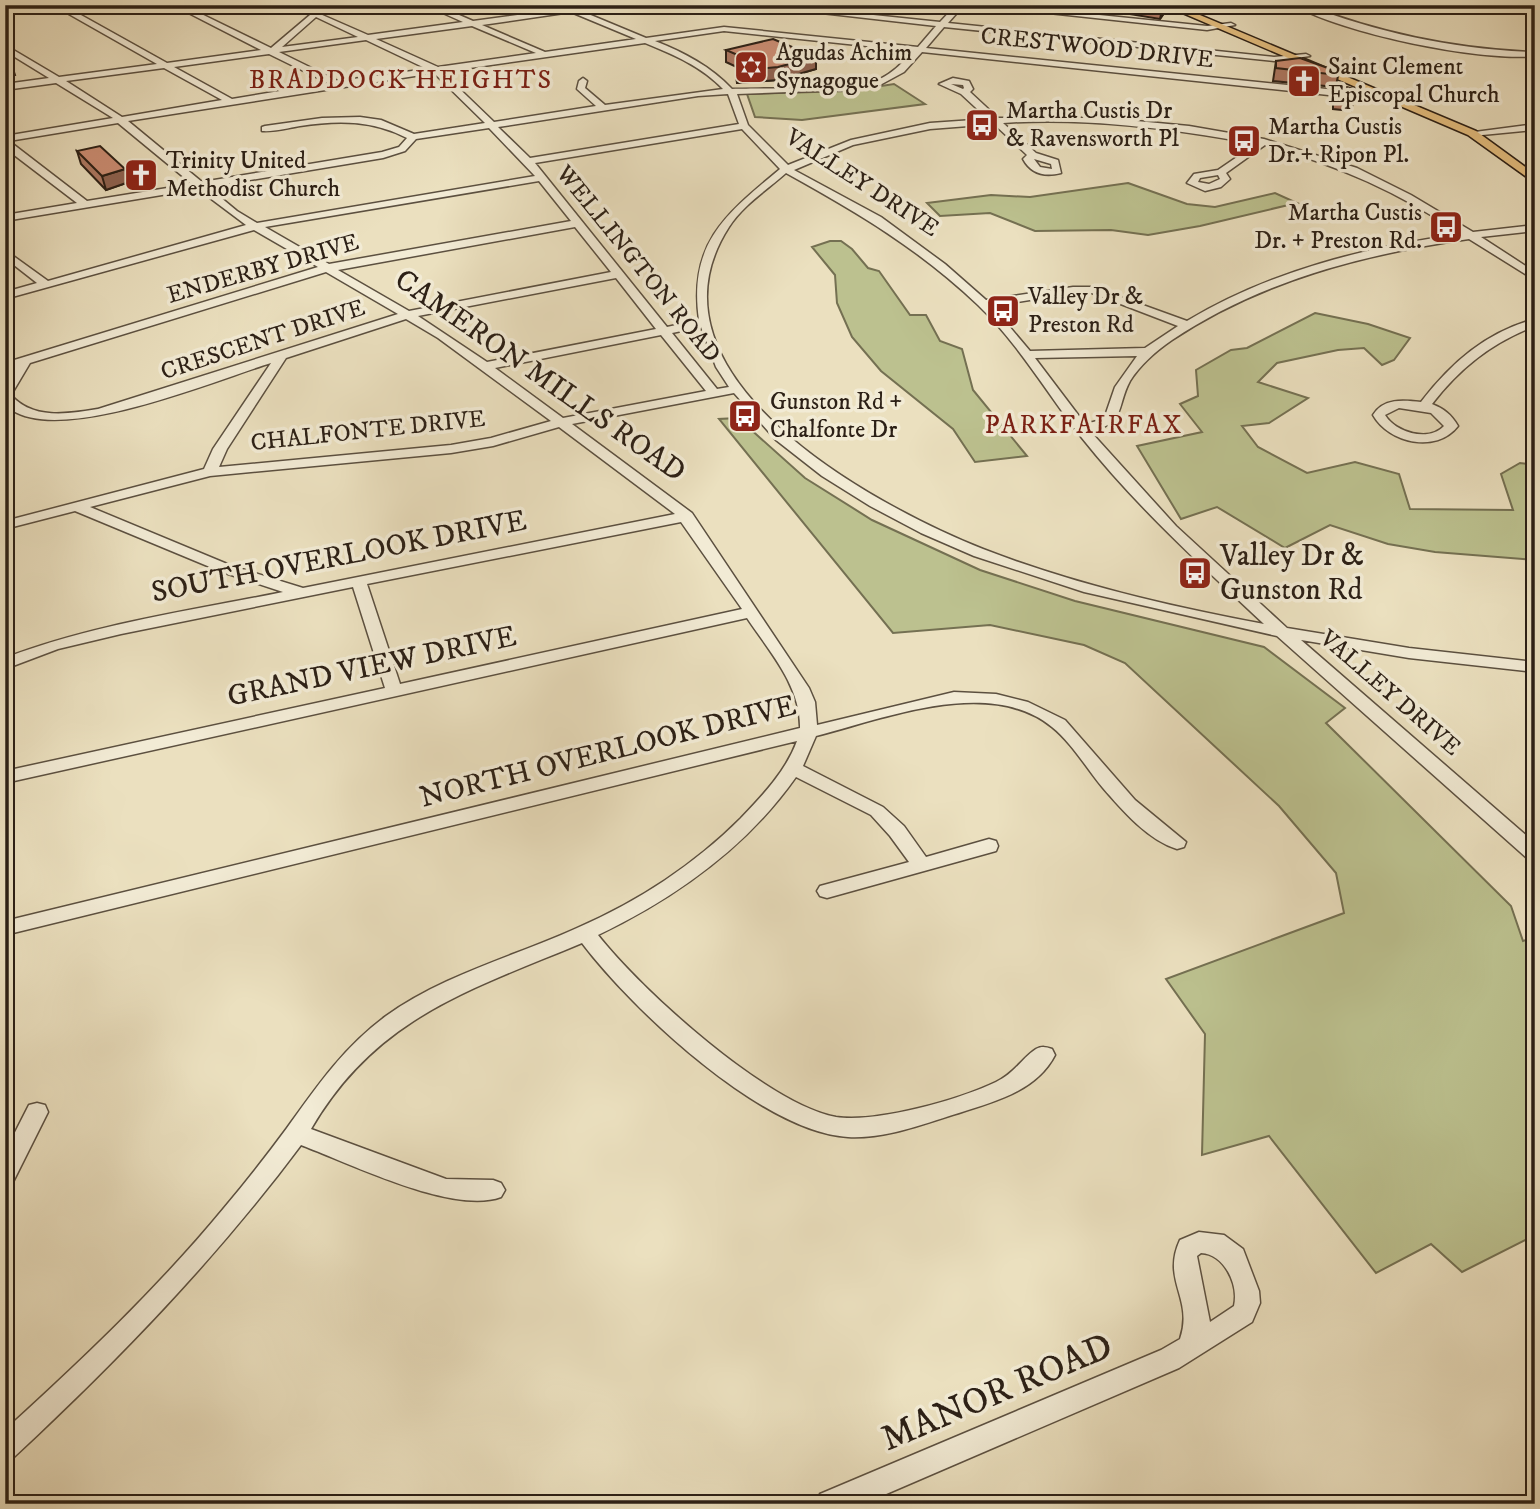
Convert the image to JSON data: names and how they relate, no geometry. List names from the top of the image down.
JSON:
{
  "streets": {
    "street": [
      "CRESTWOOD DRIVE",
      "VALLEY DRIVE",
      "WELLINGTON ROAD",
      "ENDERBY DRIVE",
      "CRESCENT DRIVE",
      "CAMERON MILLS ROAD",
      "CHALFONTE DRIVE",
      "SOUTH OVERLOOK DRIVE",
      "GRAND VIEW DRIVE",
      "NORTH OVERLOOK DRIVE",
      "MANOR ROAD"
    ]
  },
  "crossings": [
    ["CRESTWOOD DRIVE", "WELLINGTON ROAD"],
    ["CRESTWOOD DRIVE", "CAMERON MILLS ROAD"],
    ["WELLINGTON ROAD", "ENDERBY DRIVE"],
    ["WELLINGTON ROAD", "CRESCENT DRIVE"],
    ["WELLINGTON ROAD", "CHALFONTE DRIVE"],
    ["ENDERBY DRIVE", "CRESCENT DRIVE"],
    ["ENDERBY DRIVE", "CAMERON MILLS ROAD"],
    ["CRESCENT DRIVE", "CAMERON MILLS ROAD"],
    ["CAMERON MILLS ROAD", "CHALFONTE DRIVE"],
    ["CAMERON MILLS ROAD", "SOUTH OVERLOOK DRIVE"],
    ["CAMERON MILLS ROAD", "GRAND VIEW DRIVE"],
    ["CAMERON MILLS ROAD", "NORTH OVERLOOK DRIVE"]
  ],
  "districts": ["BRADDOCK HEIGHTS", "PARKFAIRFAX"],
  "places": {
    "synagogue": ["Agudas Achim Synagogue"],
    "church": ["Saint Clement Episcopal Church", "Trinity United Methodist Church"],
    "bus stop": [
      "Martha Custis Dr & Ravensworth Pl",
      "Martha Custis Dr.+ Ripon Pl.",
      "Martha Custis Dr. + Preston Rd.",
      "Valley Dr & Preston Rd",
      "Gunston Rd + Chalfonte Dr",
      "Valley Dr & Gunston Rd"
    ]
  }
}
